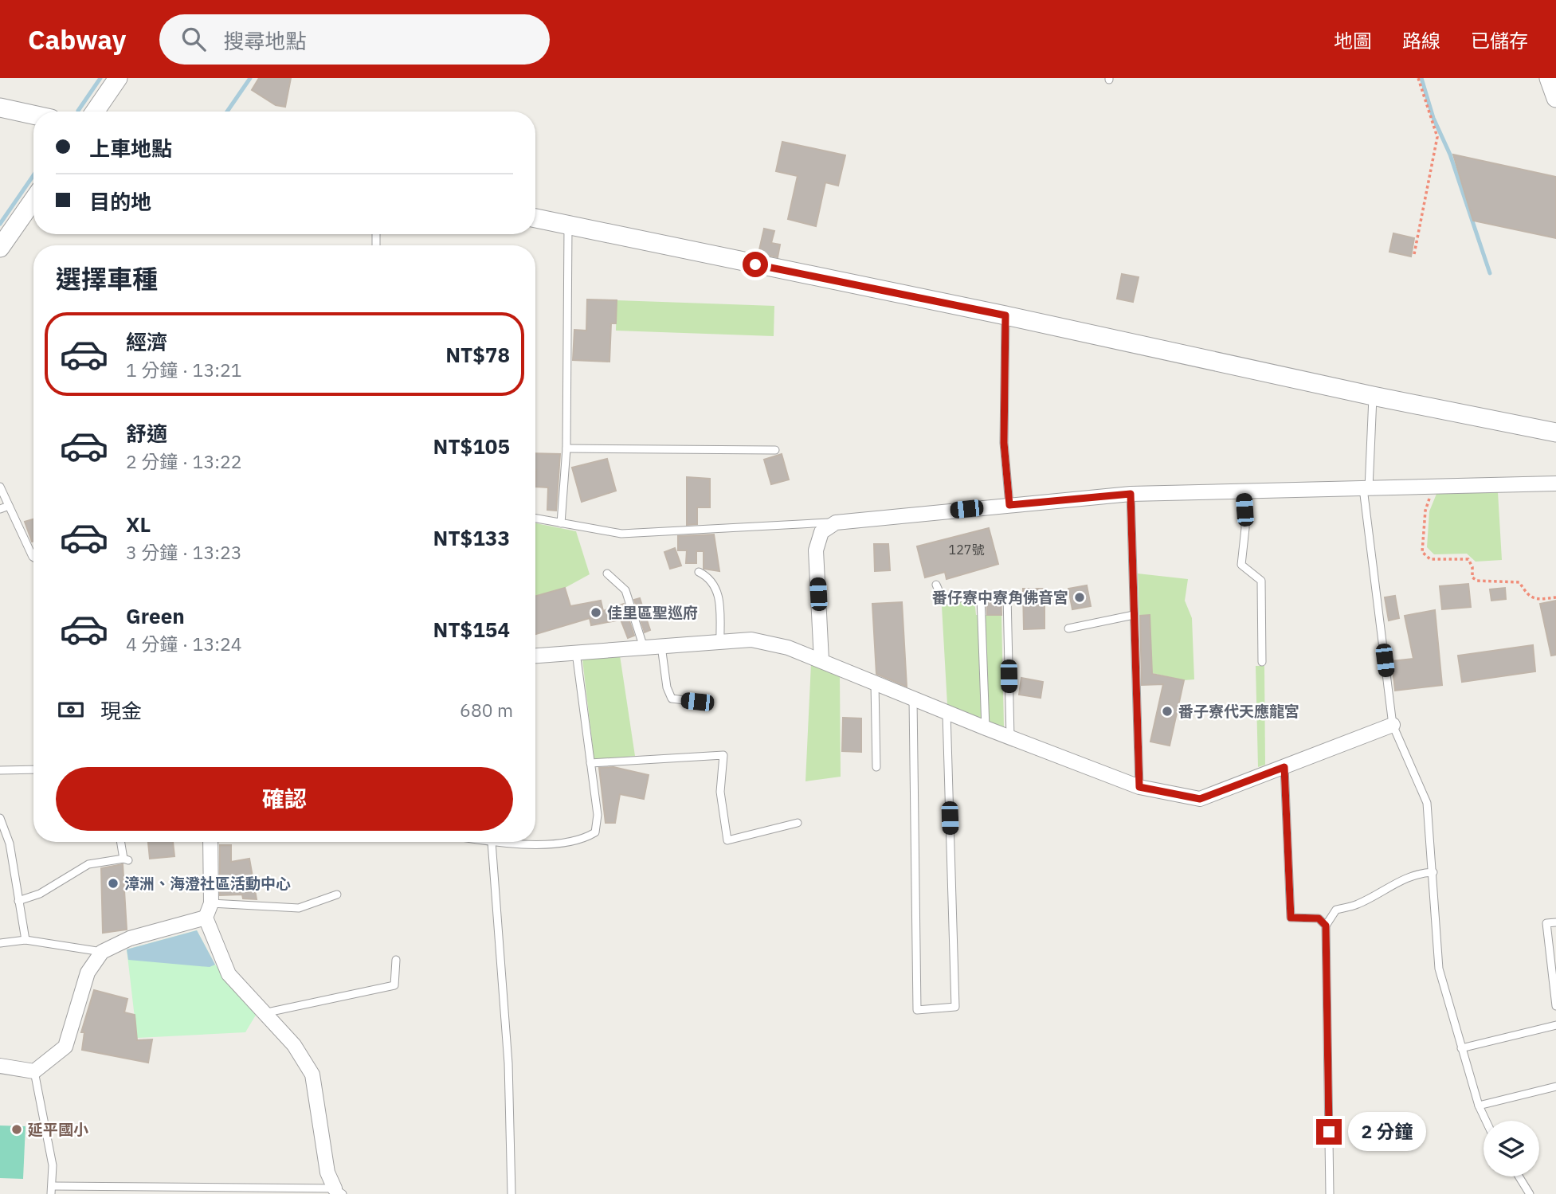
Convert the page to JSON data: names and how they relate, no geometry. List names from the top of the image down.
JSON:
{
  "places": [
    "番仔寮中寮角佛音宮",
    "佳里區聖巡府",
    "番子寮代天應龍宮",
    "漳洲、海澄社區活動中心",
    "延平國小"
  ],
  "house_numbers": ["127號"],
  "page": {
    "header": "Cabway",
    "search": "搜尋地點",
    "nav": ["地圖", "路線", "已儲存"],
    "banner": ["上車地點", "目的地"],
    "heading": "選擇車種",
    "list": [
      {
        "name": "經濟",
        "note": "1 分鐘 · 13:21",
        "value": "NT$78"
      },
      {
        "name": "舒適",
        "note": "2 分鐘 · 13:22",
        "value": "NT$105"
      },
      {
        "name": "XL",
        "note": "3 分鐘 · 13:23",
        "value": "NT$133"
      },
      {
        "name": "Green",
        "note": "4 分鐘 · 13:24",
        "value": "NT$154"
      }
    ],
    "pay": ["現金", "680 m"],
    "buttons": "確認",
    "bubble": "2 分鐘"
  }
}
